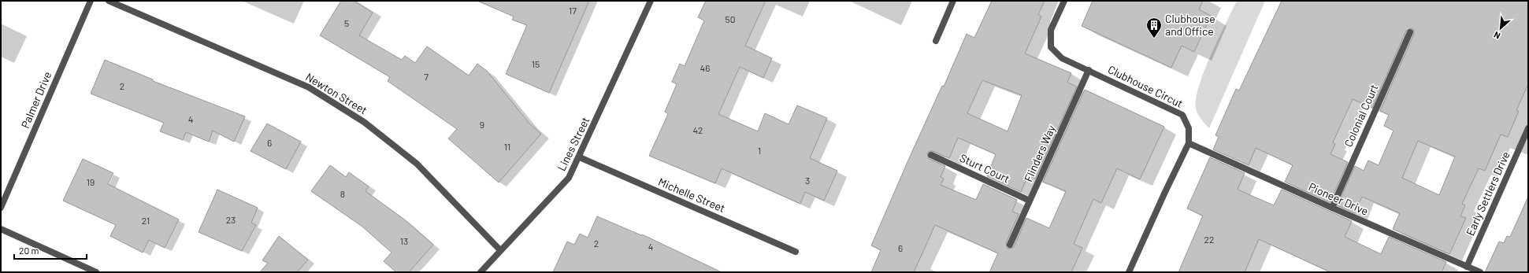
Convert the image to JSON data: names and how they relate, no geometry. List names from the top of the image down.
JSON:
{
  "streets": {
    "street": [
      "Clubhouse Circut",
      "Newton Street",
      "Palmer Drive",
      "Colonial Court",
      "Lines Street",
      "Flinders Way",
      "Sturt Court",
      "Early Settlers Drive",
      "Michelle Street",
      "Pioneer Drive"
    ]
  },
  "crossings": [
    ["Clubhouse Circut", "Flinders Way"],
    ["Clubhouse Circut", "Pioneer Drive"],
    ["Newton Street", "Lines Street"],
    ["Colonial Court", "Pioneer Drive"],
    ["Lines Street", "Michelle Street"],
    ["Flinders Way", "Sturt Court"],
    ["Early Settlers Drive", "Pioneer Drive"]
  ],
  "places": {
    "building": ["Clubhouse and Office"]
  },
  "house_numbers": [
    "17",
    "50",
    "5",
    "15",
    "46",
    "7",
    "2",
    "4",
    "9",
    "42",
    "6",
    "11",
    "1",
    "3",
    "19",
    "8",
    "23",
    "21",
    "22",
    "13",
    "2",
    "4",
    "6"
  ],
  "scale_bar": "20 m",
  "north": "bottom left"
}
